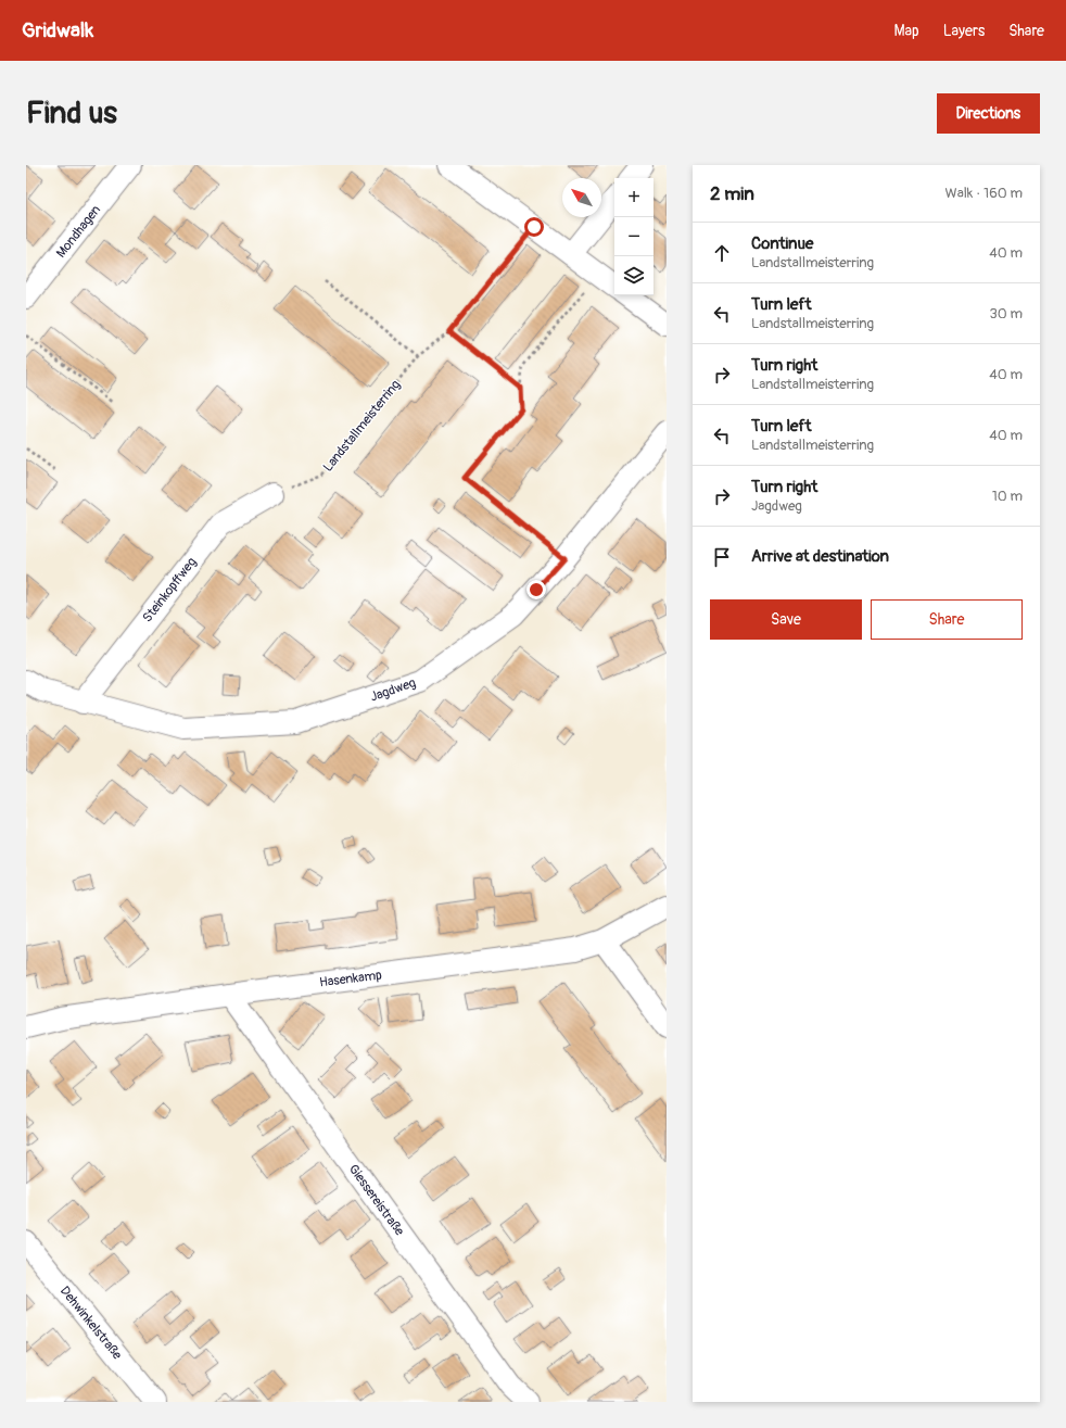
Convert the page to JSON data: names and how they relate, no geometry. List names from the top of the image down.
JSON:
{
  "streets": {
    "street": [
      "Mondhagen",
      "Steinkopffweg",
      "Jagdweg",
      "Hasenkamp",
      "Giessereistraße",
      "Dehwinkelstraße"
    ],
    "path": ["Landstallmeisterring"]
  },
  "crossings": [
    ["Landstallmeisterring", "Steinkopffweg"],
    ["Steinkopffweg", "Jagdweg"],
    ["Hasenkamp", "Giessereistraße"]
  ],
  "north": "top left",
  "page": {
    "header": "Gridwalk",
    "nav": ["Map", "Layers", "Share"],
    "buttons": [
      "Directions",
      ["Save", "Share"]
    ],
    "title": "Find us",
    "heading": ["2 min", "Walk · 160 m"],
    "map_buttons": ["+", "−"],
    "list": [
      ["Continue", "Landstallmeisterring", "40 m"],
      ["Turn left", "Landstallmeisterring", "30 m"],
      ["Turn right", "Landstallmeisterring", "40 m"],
      ["Turn left", "Landstallmeisterring", "40 m"],
      ["Turn right", "Jagdweg", "10 m"],
      "Arrive at destination"
    ]
  }
}
